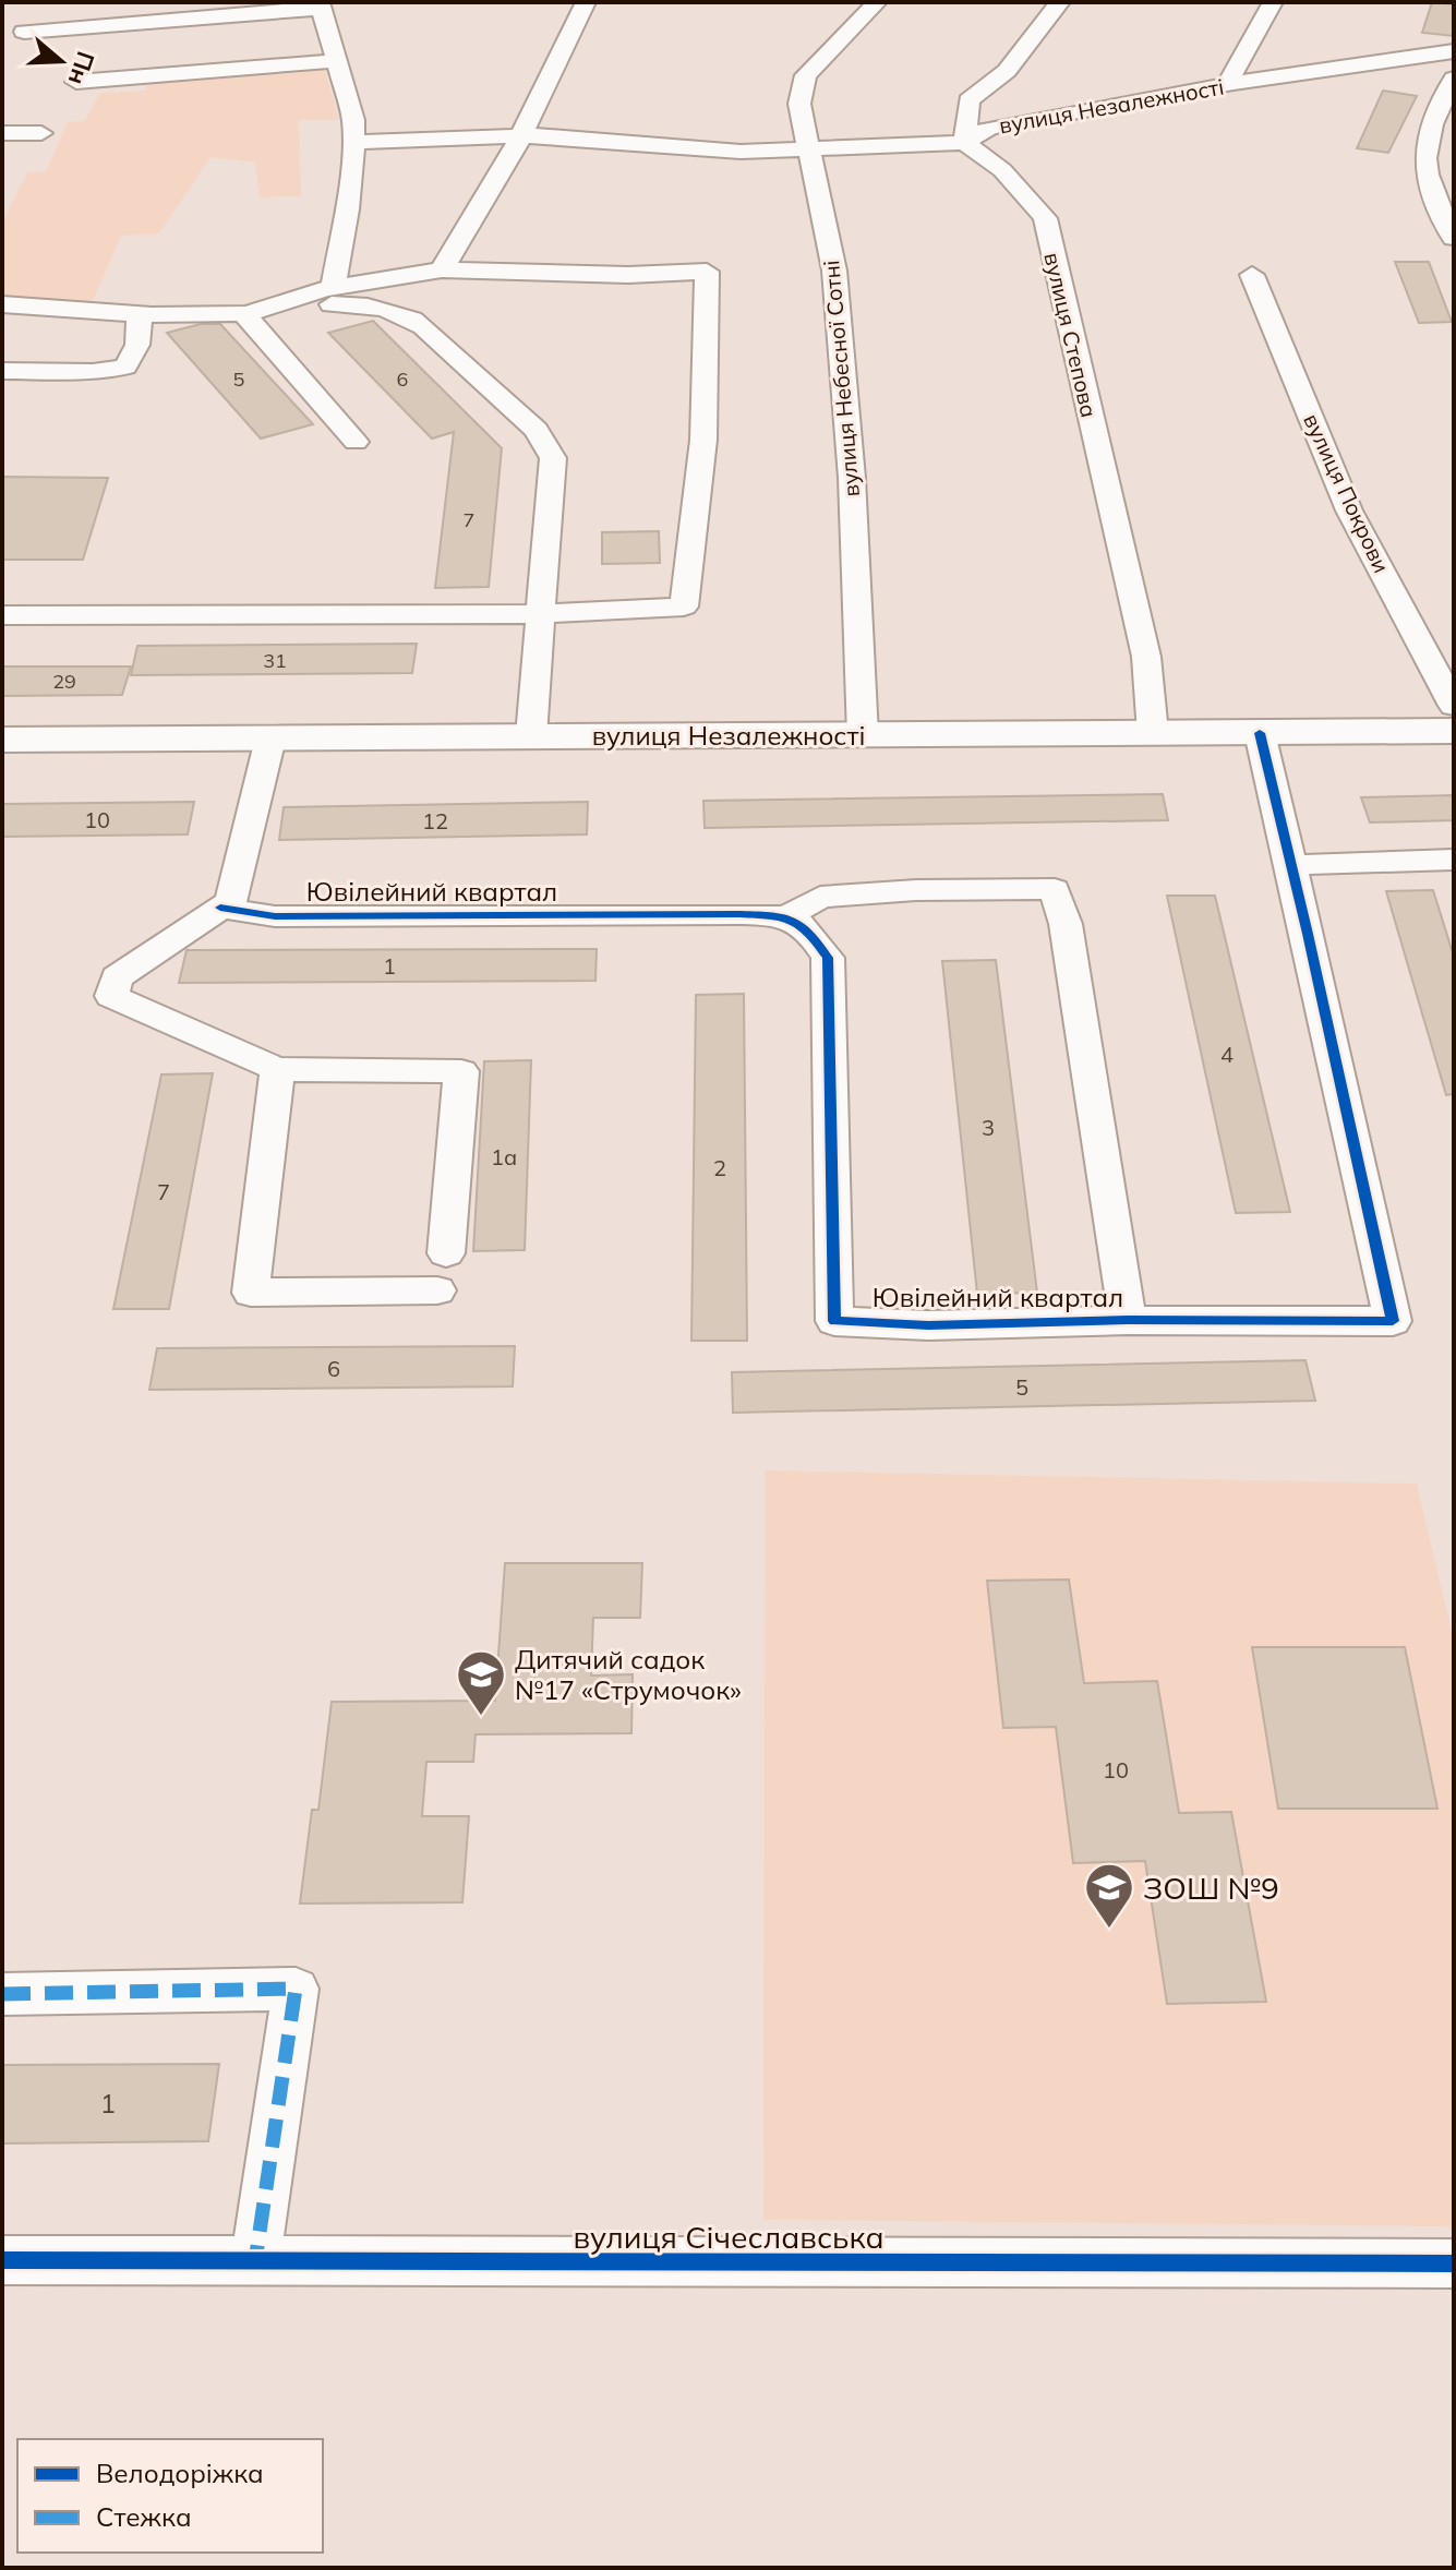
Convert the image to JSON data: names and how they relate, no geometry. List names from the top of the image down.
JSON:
{
  "streets": {
    "main road": ["вулиця Незалежності"],
    "street": [
      "вулиця Степова",
      "вулиця Небесної Сотні",
      "вулиця Покрови",
      "Ювілейний квартал",
      "вулиця Січеславська"
    ]
  },
  "crossings": [
    ["вулиця Незалежності", "вулиця Степова"],
    ["вулиця Незалежності", "вулиця Небесної Сотні"],
    ["вулиця Незалежності", "Ювілейний квартал"]
  ],
  "places": {
    "school or university": ["Дитячий садок №17 «Струмочок»", "ЗОШ №9"]
  },
  "house_numbers": [
    "5",
    "6",
    "7",
    "31",
    "29",
    "10",
    "12",
    "1",
    "4",
    "3",
    "1а",
    "2",
    "7",
    "6",
    "5",
    "10",
    "1"
  ],
  "legend": ["Велодоріжка", "Стежка"],
  "north": "right"
}
